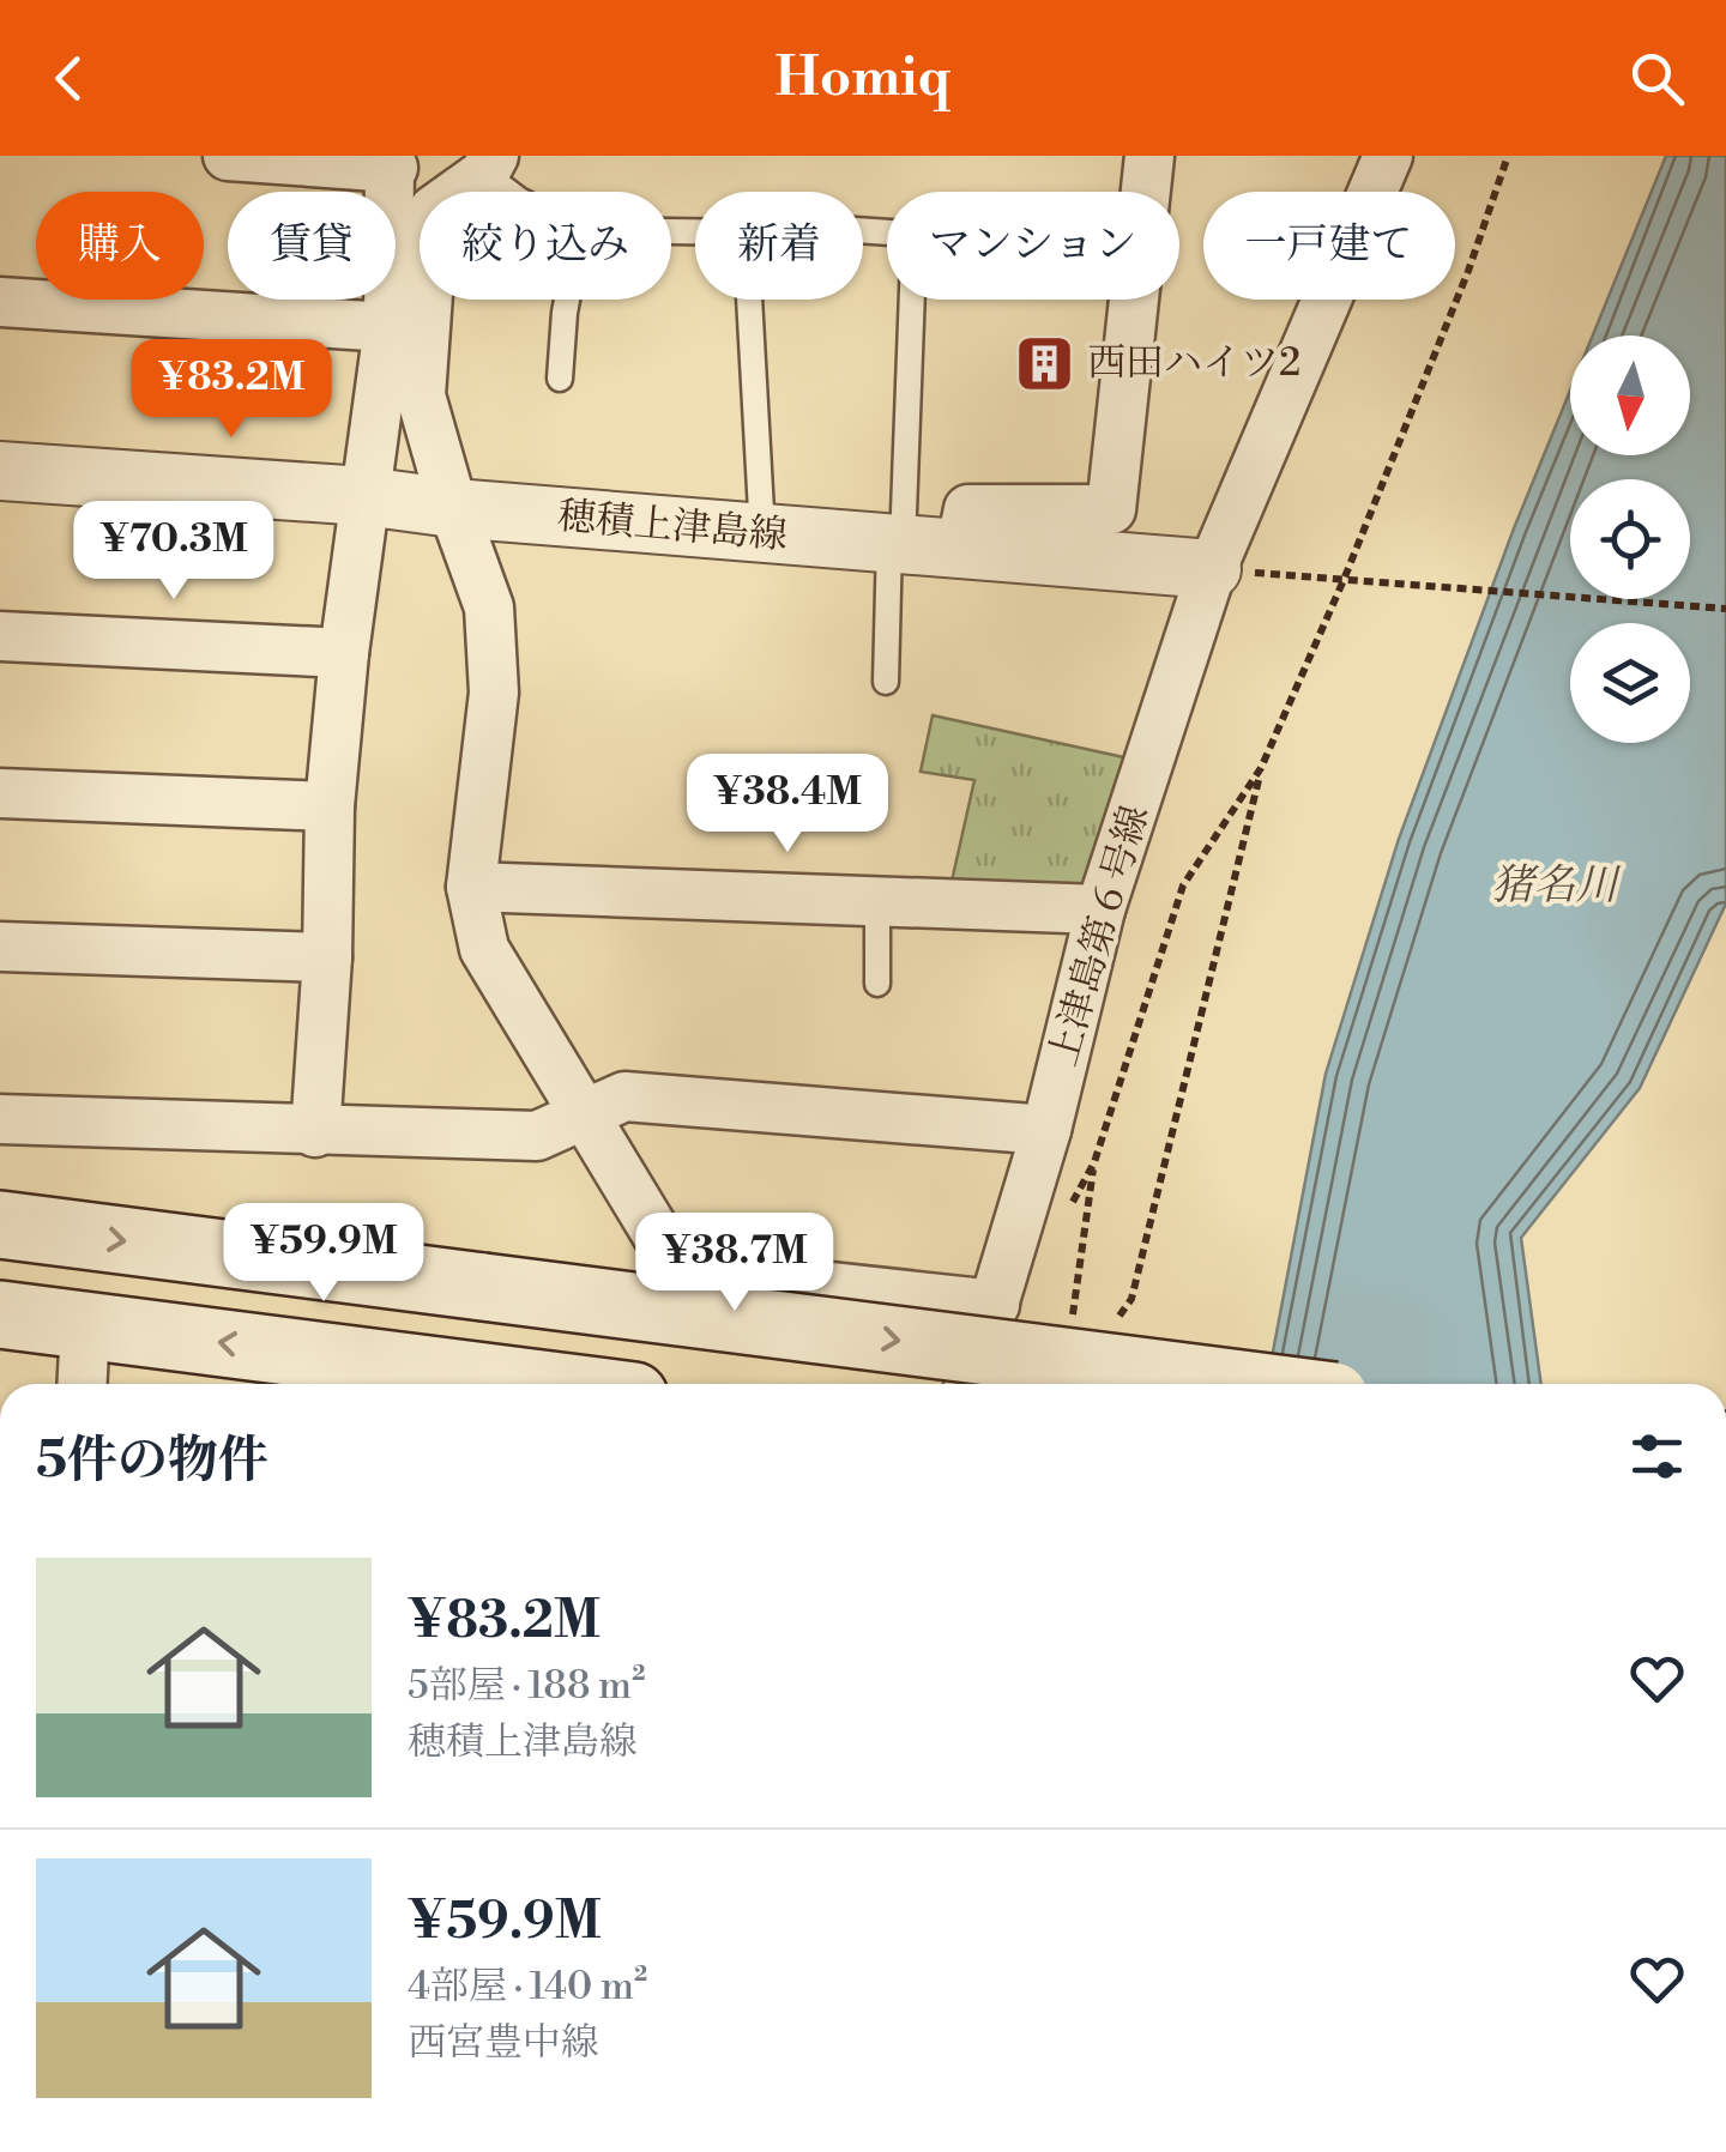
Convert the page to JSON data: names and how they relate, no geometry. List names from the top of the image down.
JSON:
{
  "streets": {
    "street": ["穂積上津島線", "上津島第６号線"]
  },
  "crossings": [
    ["穂積上津島線", "上津島第６号線"]
  ],
  "water": ["猪名川"],
  "places": {
    "building": ["西田ハイツ2"]
  },
  "north": "bottom",
  "page": {
    "header": "Homiq",
    "chip": [
      "購入",
      "賃貸",
      "絞り込み",
      "新着",
      "マンション",
      "一戸建て"
    ],
    "price": [
      "¥83.2M",
      "¥70.3M",
      "¥38.4M",
      "¥59.9M",
      "¥38.7M"
    ],
    "heading": "5件の物件",
    "list": [
      {
        "name": "¥83.2M",
        "note": "5部屋 · 188 m² · 穂積上津島線"
      },
      {
        "name": "¥59.9M",
        "note": "4部屋 · 140 m² · 西宮豊中線"
      }
    ]
  }
}
